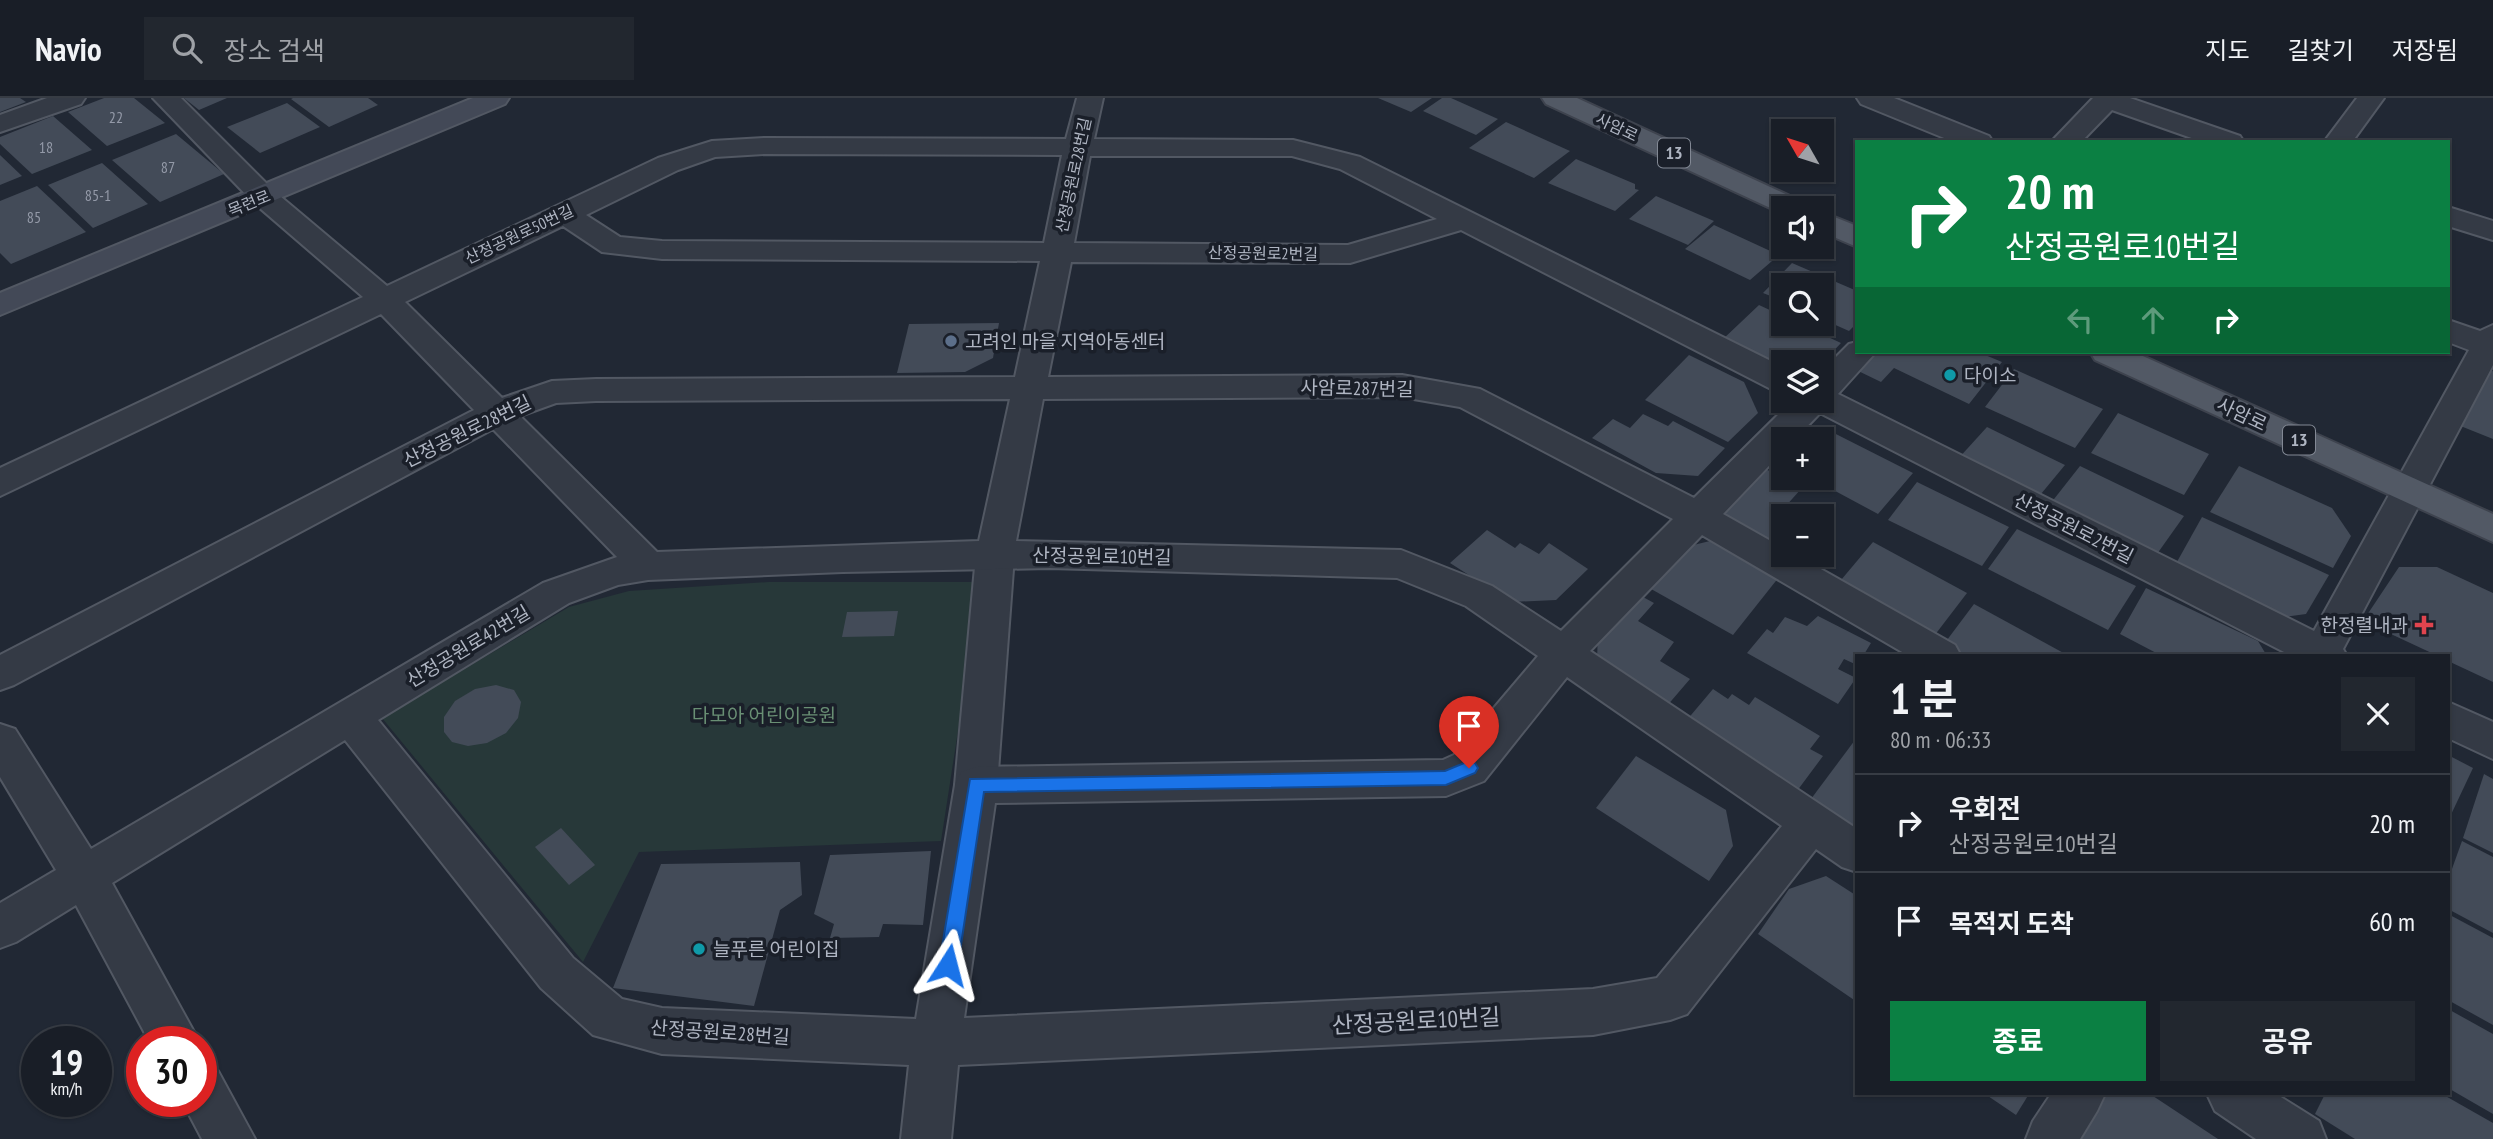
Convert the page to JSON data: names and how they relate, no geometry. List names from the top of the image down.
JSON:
{
  "streets": {
    "main road": ["사암로", "13", "목련로"],
    "street": [
      "산정공원로28번길",
      "산정공원로50번길",
      "산정공원로2번길",
      "사암로287번길",
      "산정공원로10번길",
      "산정공원로42번길"
    ]
  },
  "crossings": [
    ["산정공원로28번길", "산정공원로50번길"],
    ["산정공원로28번길", "산정공원로2번길"],
    ["산정공원로28번길", "사암로287번길"],
    ["산정공원로28번길", "산정공원로10번길"],
    ["산정공원로28번길", "산정공원로42번길"],
    ["산정공원로10번길", "산정공원로42번길"]
  ],
  "parks": ["다모아 어린이공원"],
  "places": {
    "other": ["고려인 마을 지역아동센터", "다이소", "늘푸른 어린이집"],
    "health": ["한정렬내과"]
  },
  "house_numbers": [
    "22",
    "18",
    "87",
    "85-1",
    "85"
  ],
  "north": "top left",
  "page": {
    "header": "Navio",
    "search": "장소 검색",
    "nav": ["지도", "길찾기", "저장됨"],
    "map_buttons": ["+", "−"],
    "turn": ["20 m", "산정공원로10번길"],
    "heading": ["1 분", "80 m · 06:33"],
    "list": [
      {
        "name": "우회전",
        "note": "산정공원로10번길",
        "value": "20 m"
      },
      {
        "name": "목적지 도착",
        "value": "60 m"
      }
    ],
    "buttons": ["종료", "공유"],
    "speed": "19 km/h",
    "limit": "30"
  }
}
